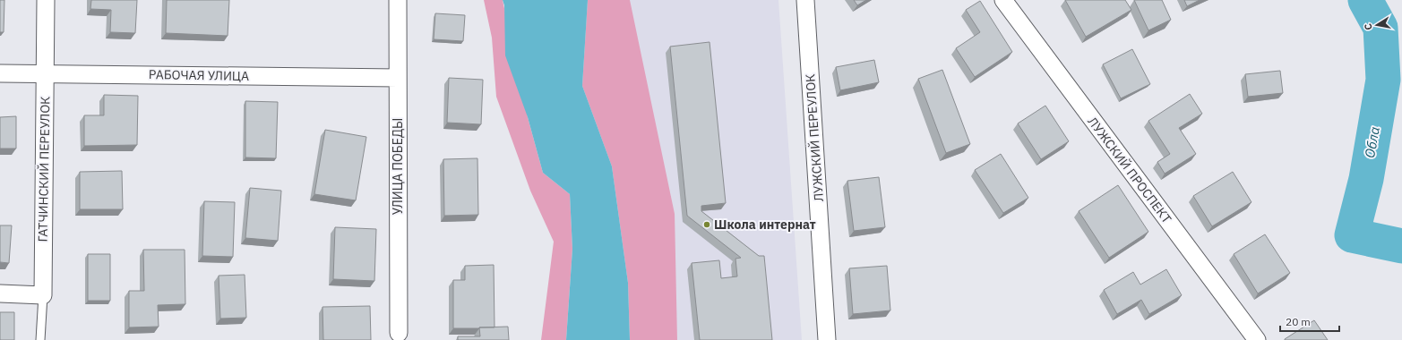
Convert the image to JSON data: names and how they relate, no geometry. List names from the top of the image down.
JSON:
{
  "streets": {
    "street": [
      "РАБОЧАЯ УЛИЦА",
      "ЛУЖСКИЙ ПЕРЕУЛОК",
      "УЛИЦА ПОБЕДЫ",
      "ГАТЧИНСКИЙ ПЕРЕУЛОК",
      "ЛУЖСКИЙ ПРОСПЕКТ"
    ]
  },
  "crossings": [
    ["РАБОЧАЯ УЛИЦА", "УЛИЦА ПОБЕДЫ"],
    ["РАБОЧАЯ УЛИЦА", "ГАТЧИНСКИЙ ПЕРЕУЛОК"]
  ],
  "water": ["Обла"],
  "places": ["Школа интернат"],
  "scale_bar": "20 m",
  "north": "left"
}
